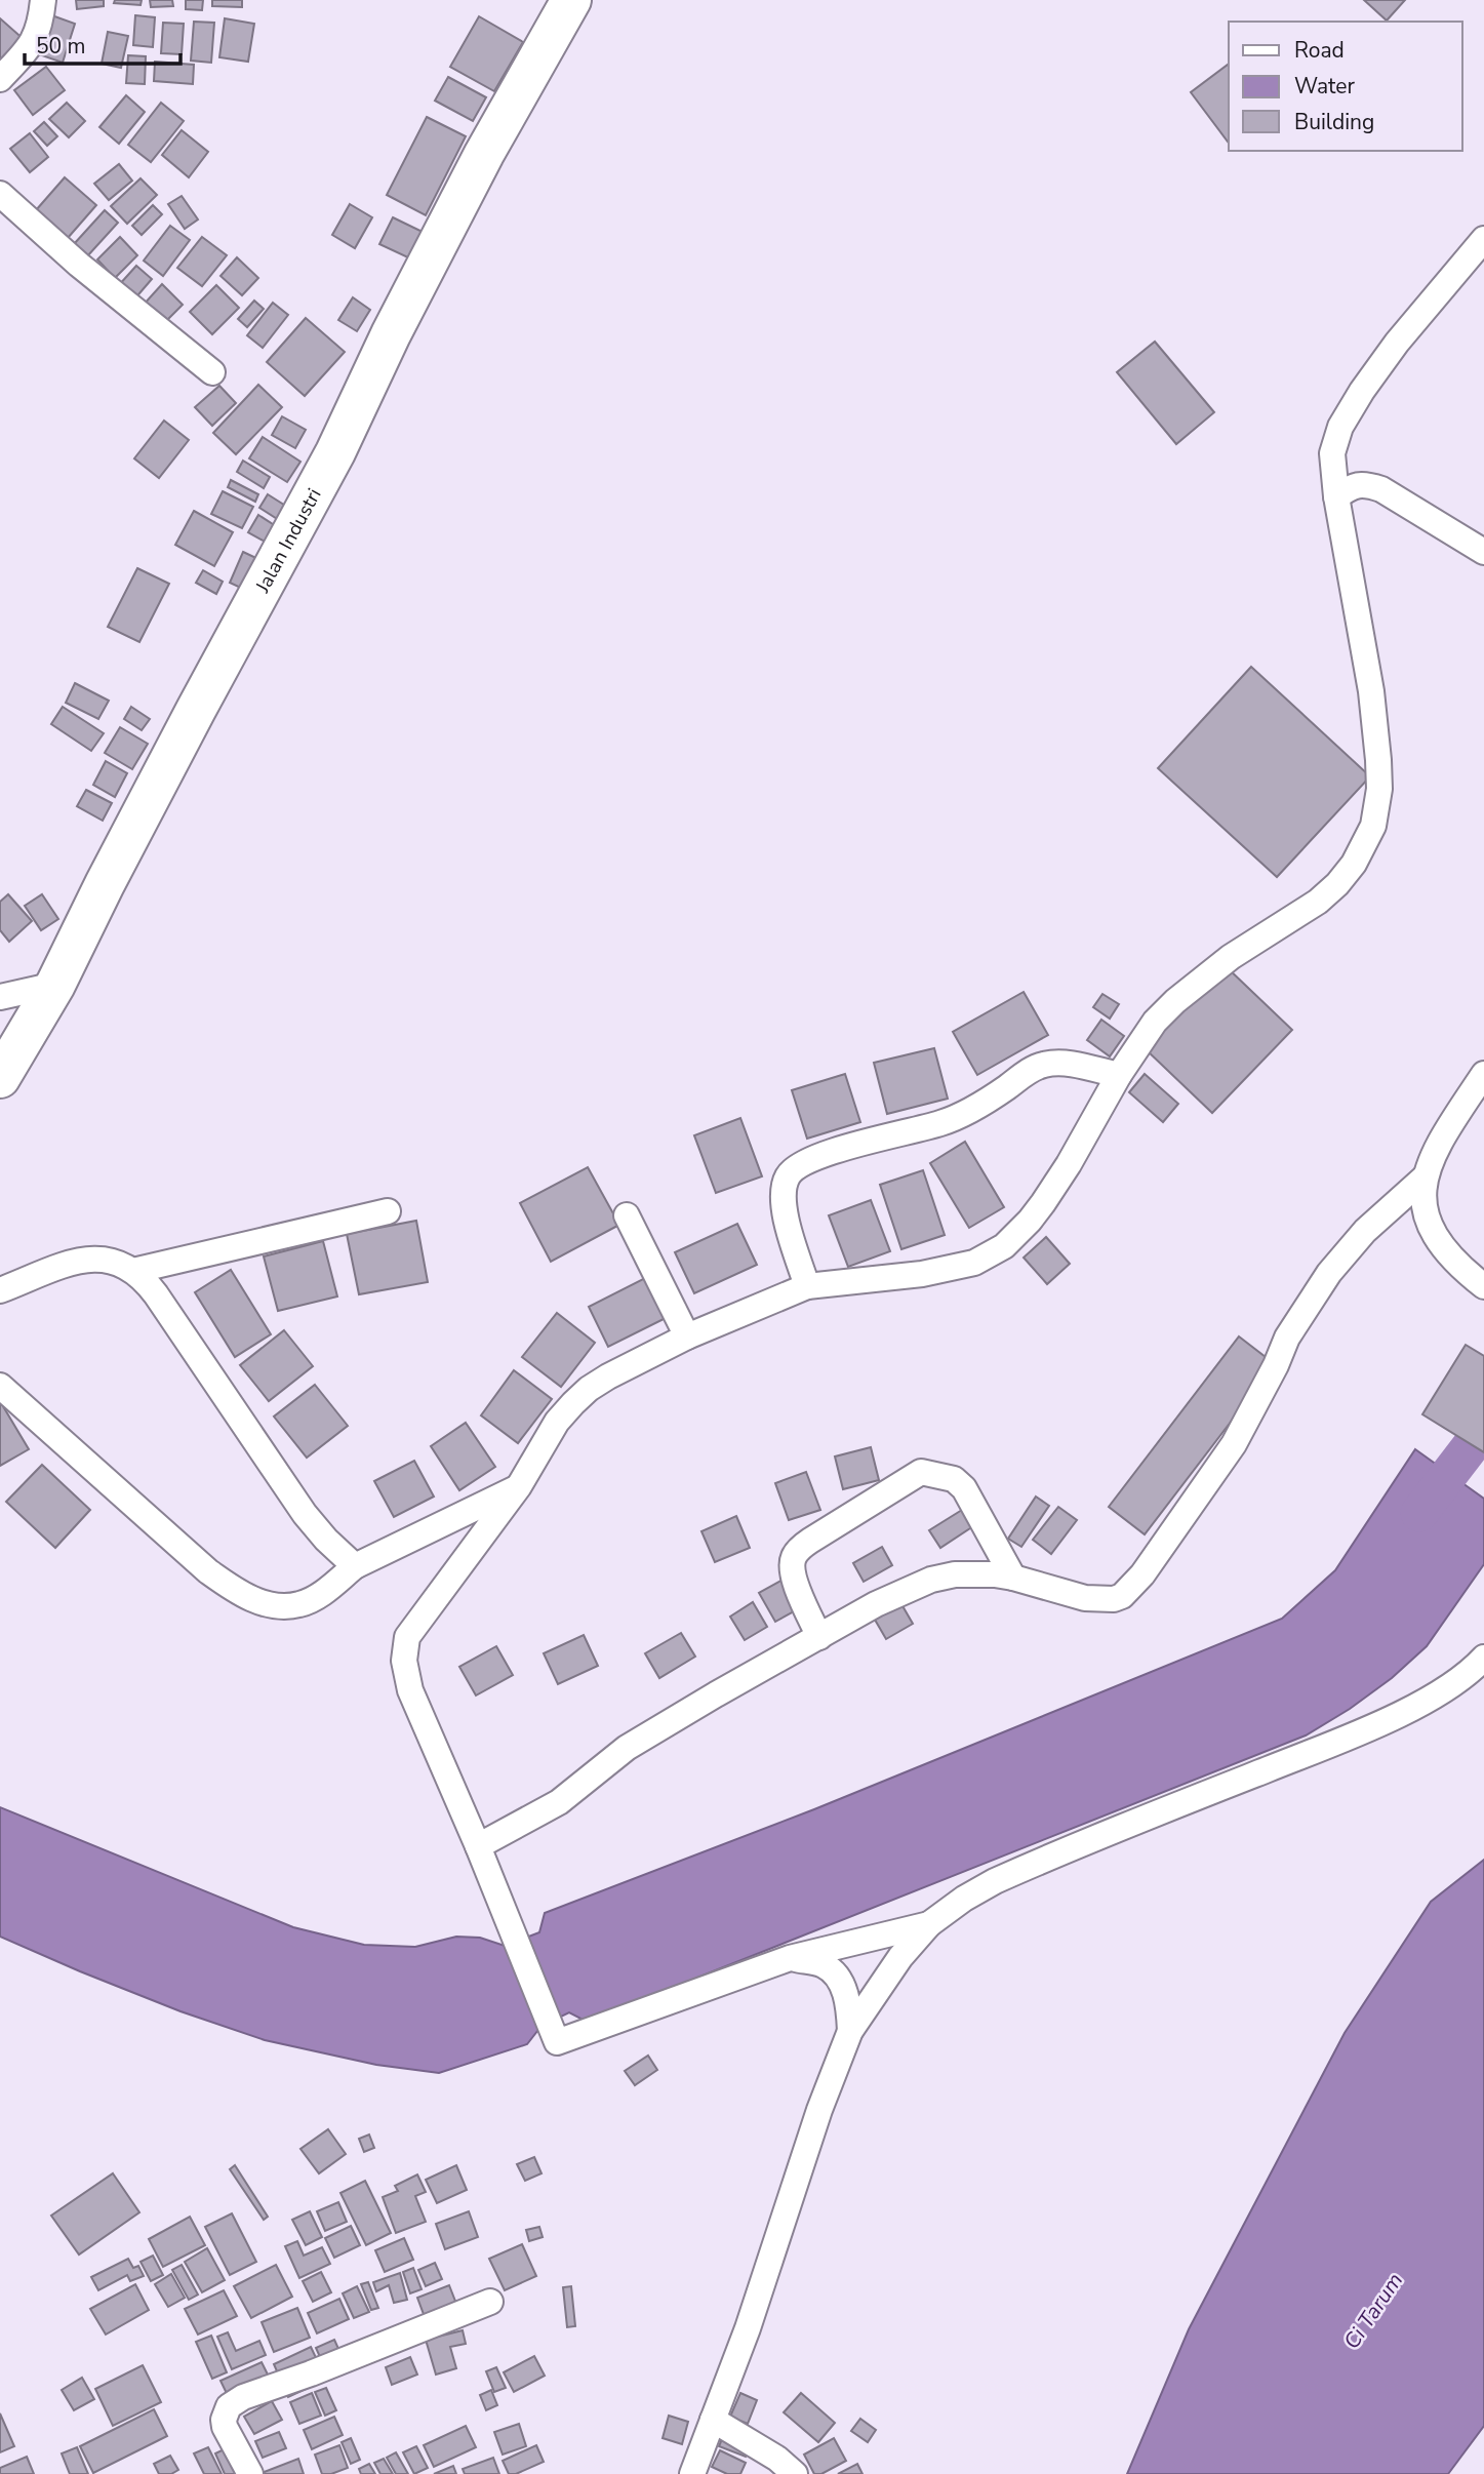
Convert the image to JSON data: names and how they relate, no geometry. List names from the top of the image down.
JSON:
{
  "streets": {
    "main road": ["Jalan Industri"]
  },
  "water": ["Ci Tarum"],
  "legend": ["Road", "Water", "Building"],
  "scale_bar": "50 m"
}
